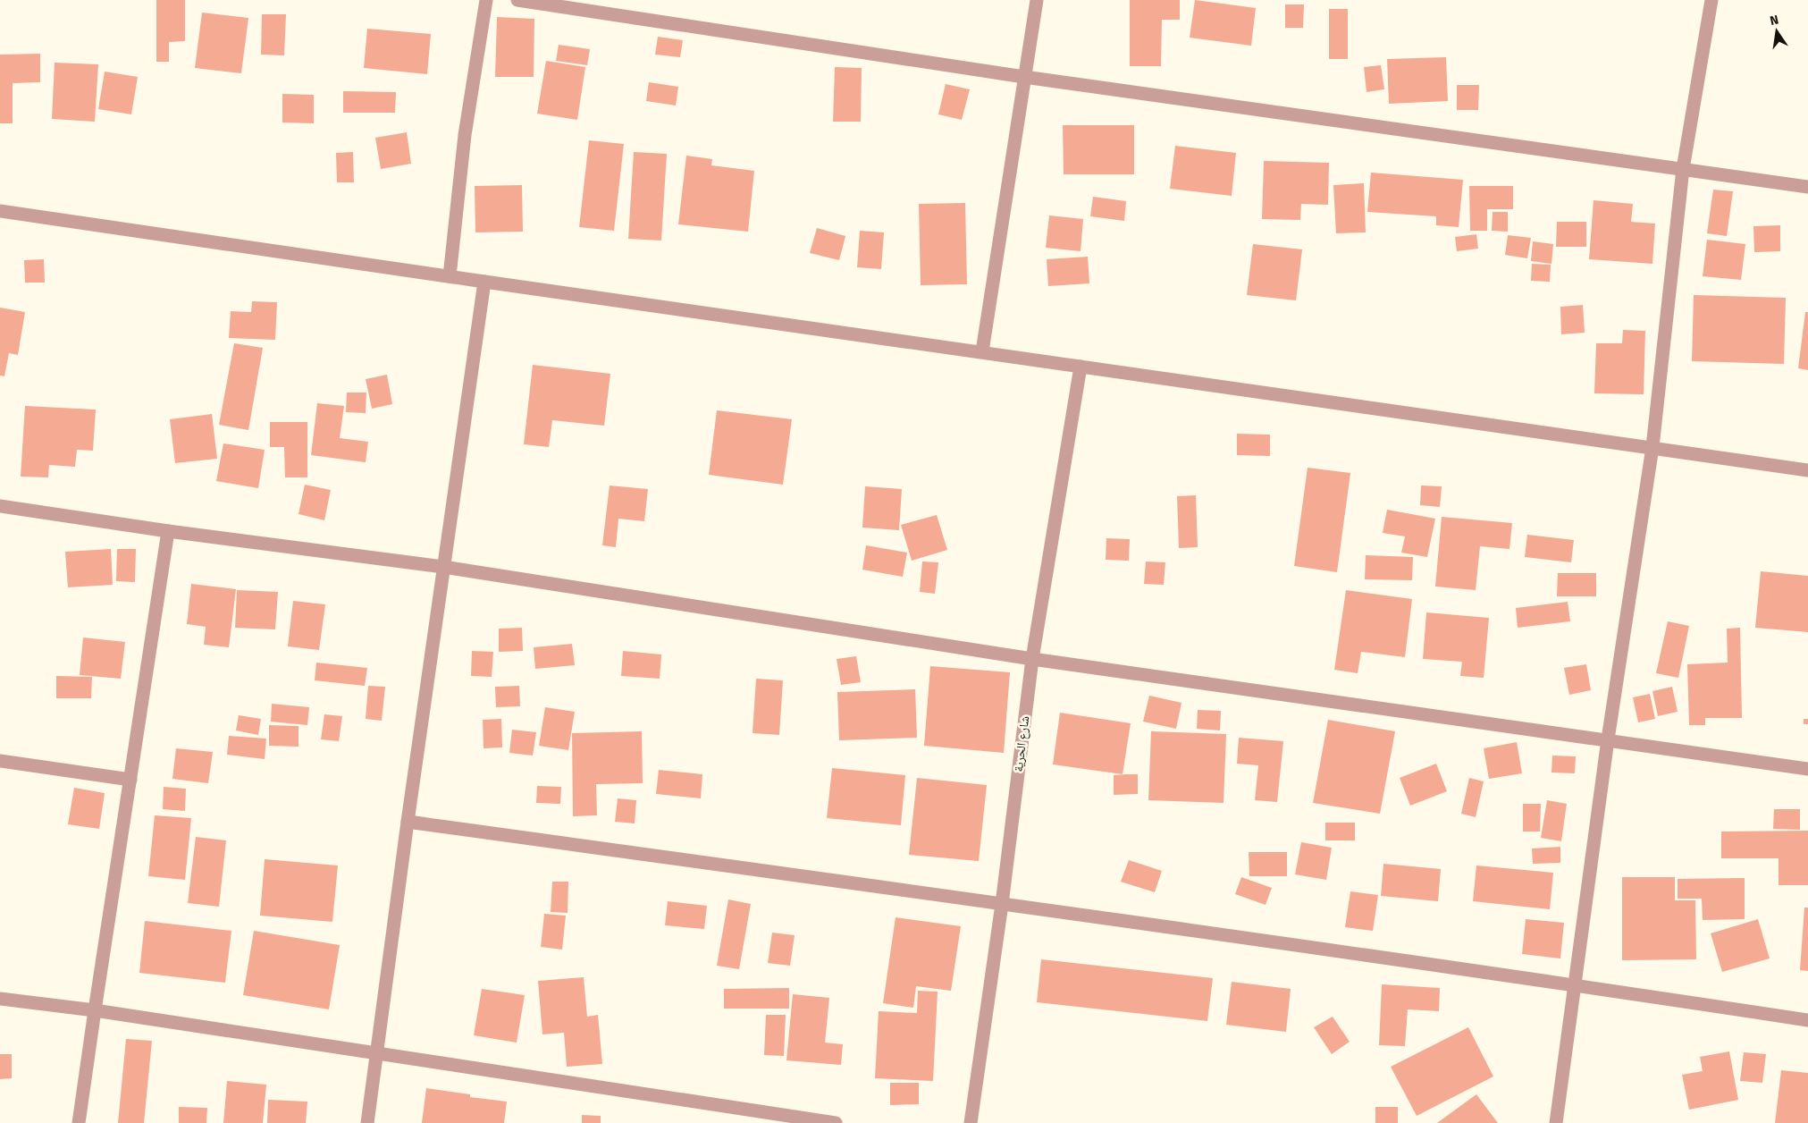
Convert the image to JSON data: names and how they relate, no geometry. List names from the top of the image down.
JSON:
{
  "streets": {
    "street": ["شارع الحرية"]
  },
  "north": "top"
}
